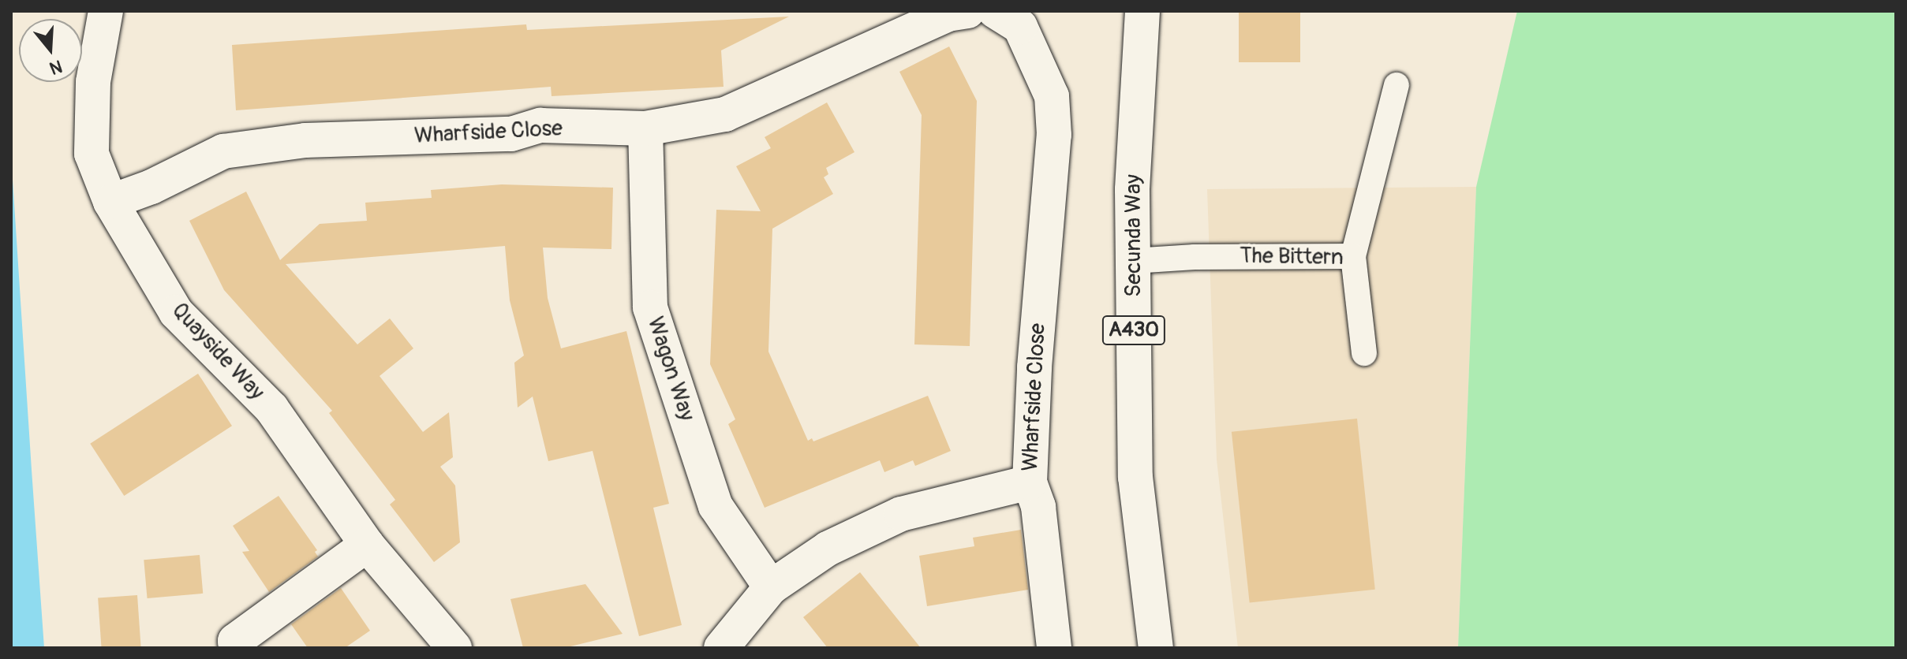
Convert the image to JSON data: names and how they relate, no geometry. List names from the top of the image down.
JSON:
{
  "streets": {
    "street": [
      "Wharfside Close",
      "Secunda Way",
      "A430",
      "Quayside Way",
      "Wagon Way"
    ],
    "lane": ["The Bittern"]
  },
  "crossings": [
    ["Wharfside Close", "Quayside Way"],
    ["Wharfside Close", "Wagon Way"],
    ["Secunda Way", "The Bittern"]
  ],
  "north": "bottom"
}
